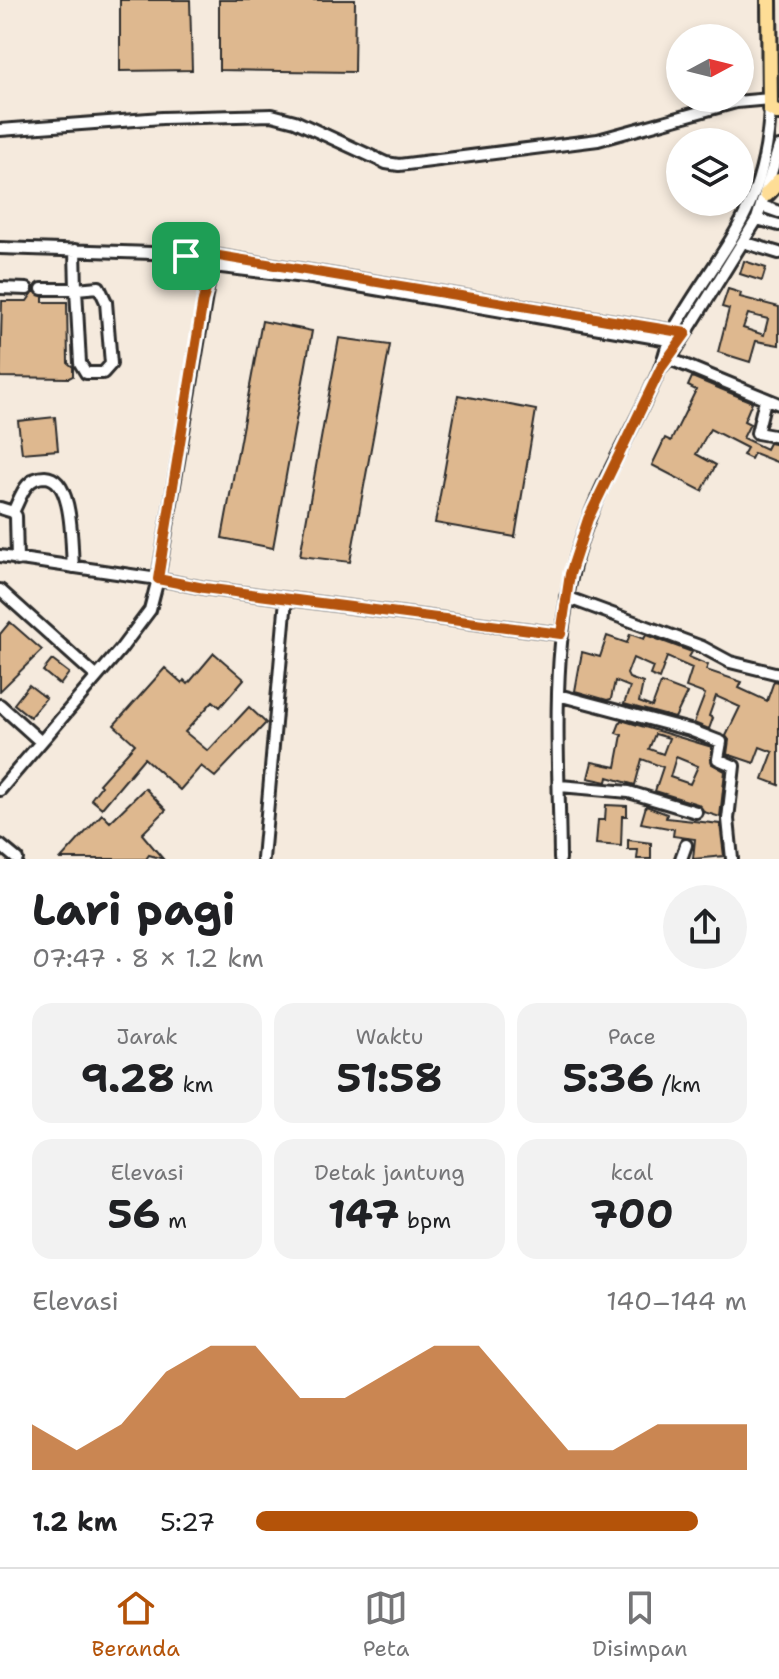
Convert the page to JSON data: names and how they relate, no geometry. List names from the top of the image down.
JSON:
{
  "north": "right",
  "page": {
    "heading": ["Lari pagi", "07:47 · 8 × 1.2 km"],
    "stats": [
      ["Jarak", "9.28 km"],
      ["Waktu", "51:58"],
      ["Pace", "5:36 /km"],
      ["Elevasi", "56 m"],
      ["Detak jantung", "147 bpm"],
      ["kcal", "700"]
    ],
    "chart": ["Elevasi", "140–144 m"],
    "list": [
      {
        "name": "1.2 km",
        "note": "5:27"
      }
    ],
    "tabs": ["Beranda", "Peta", "Disimpan"]
  }
}
